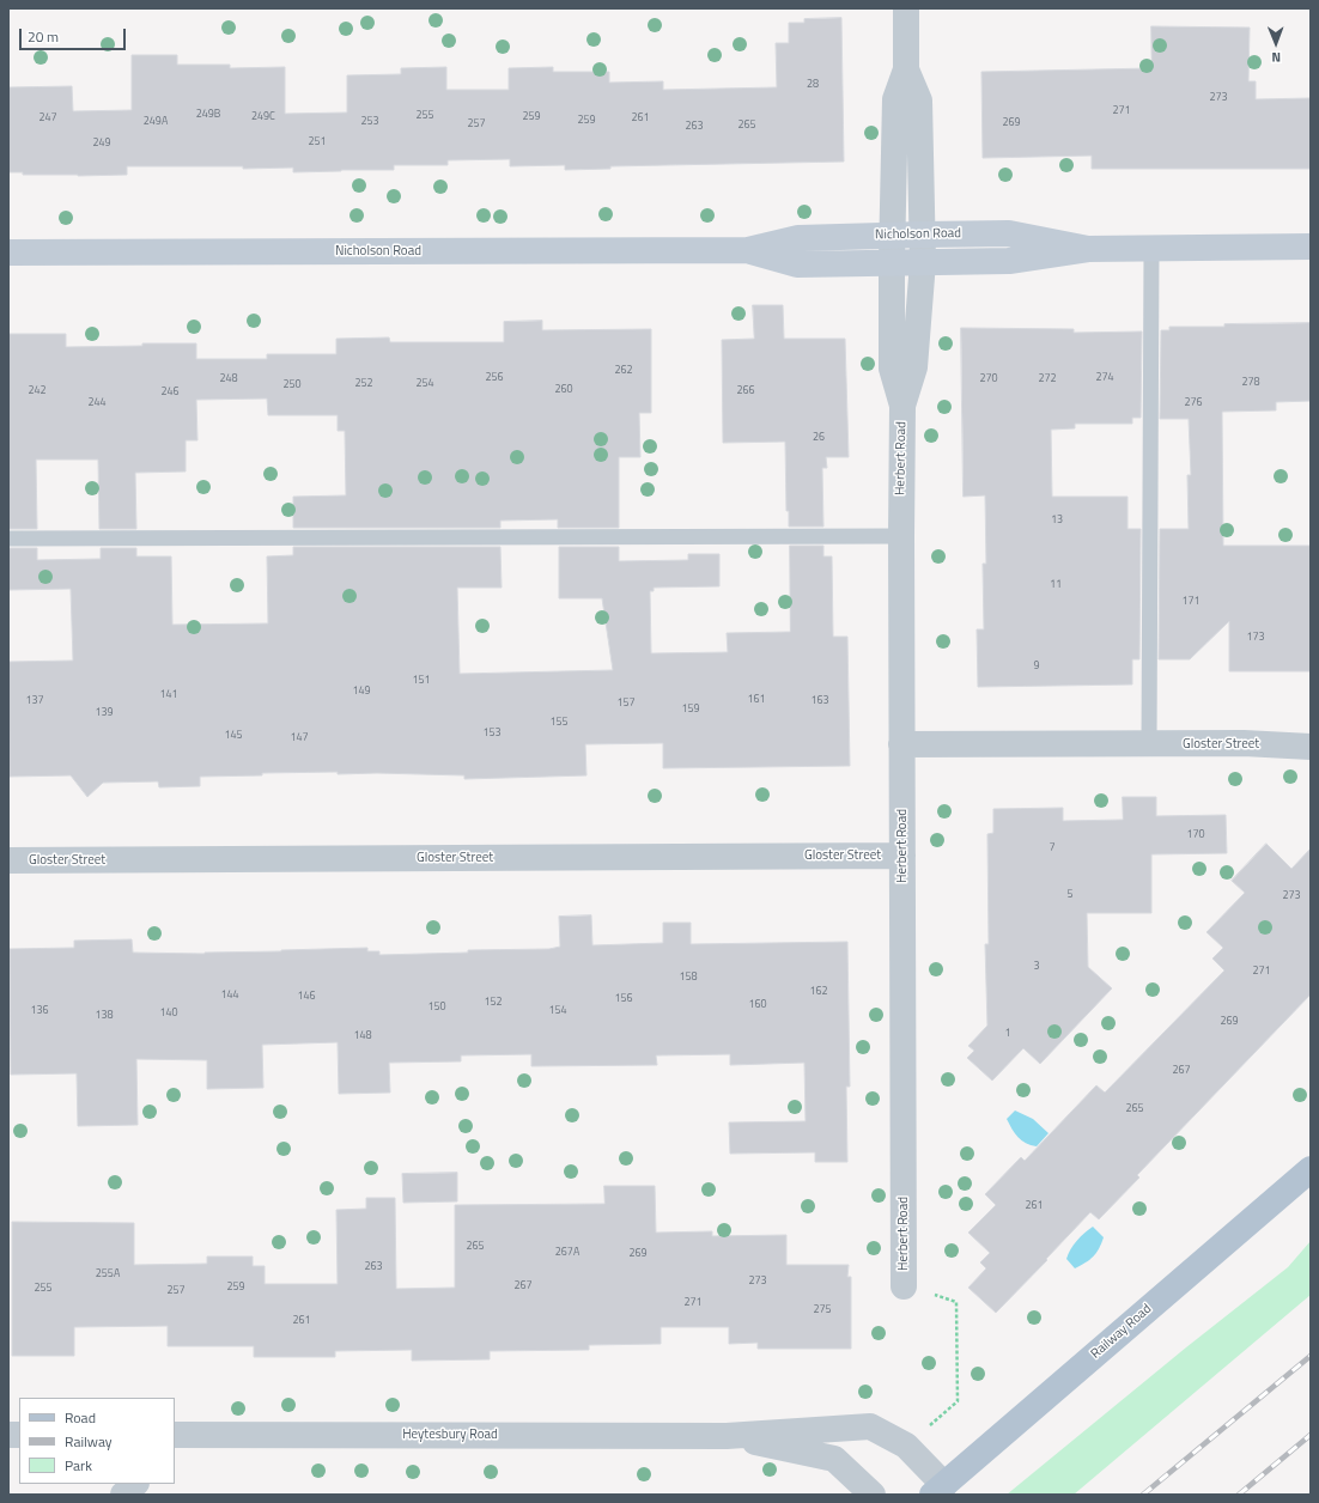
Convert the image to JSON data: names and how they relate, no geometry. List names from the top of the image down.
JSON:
{
  "streets": {
    "main road": ["Nicholson Road", "Railway Road"],
    "street": ["Herbert Road", "Gloster Street", "Heytesbury Road"]
  },
  "crossings": [
    ["Nicholson Road", "Herbert Road"],
    ["Herbert Road", "Gloster Street"],
    ["Railway Road", "Heytesbury Road"]
  ],
  "house_numbers": [
    "28",
    "273",
    "271",
    "249B",
    "255",
    "249C",
    "259",
    "247",
    "261",
    "259",
    "249A",
    "253",
    "269",
    "257",
    "265",
    "263",
    "251",
    "249",
    "262",
    "256",
    "274",
    "248",
    "270",
    "272",
    "278",
    "252",
    "254",
    "250",
    "260",
    "242",
    "266",
    "246",
    "244",
    "276",
    "26",
    "13",
    "11",
    "171",
    "173",
    "9",
    "151",
    "149",
    "141",
    "161",
    "137",
    "163",
    "157",
    "159",
    "139",
    "155",
    "153",
    "145",
    "147",
    "170",
    "7",
    "5",
    "273",
    "3",
    "271",
    "158",
    "162",
    "144",
    "146",
    "156",
    "152",
    "160",
    "150",
    "136",
    "154",
    "140",
    "138",
    "269",
    "1",
    "148",
    "267",
    "265",
    "261",
    "265",
    "267A",
    "269",
    "263",
    "255A",
    "273",
    "267",
    "259",
    "255",
    "257",
    "271",
    "275",
    "261"
  ],
  "legend": ["Road", "Railway", "Park"],
  "scale_bar": "20 m",
  "north": "bottom"
}
